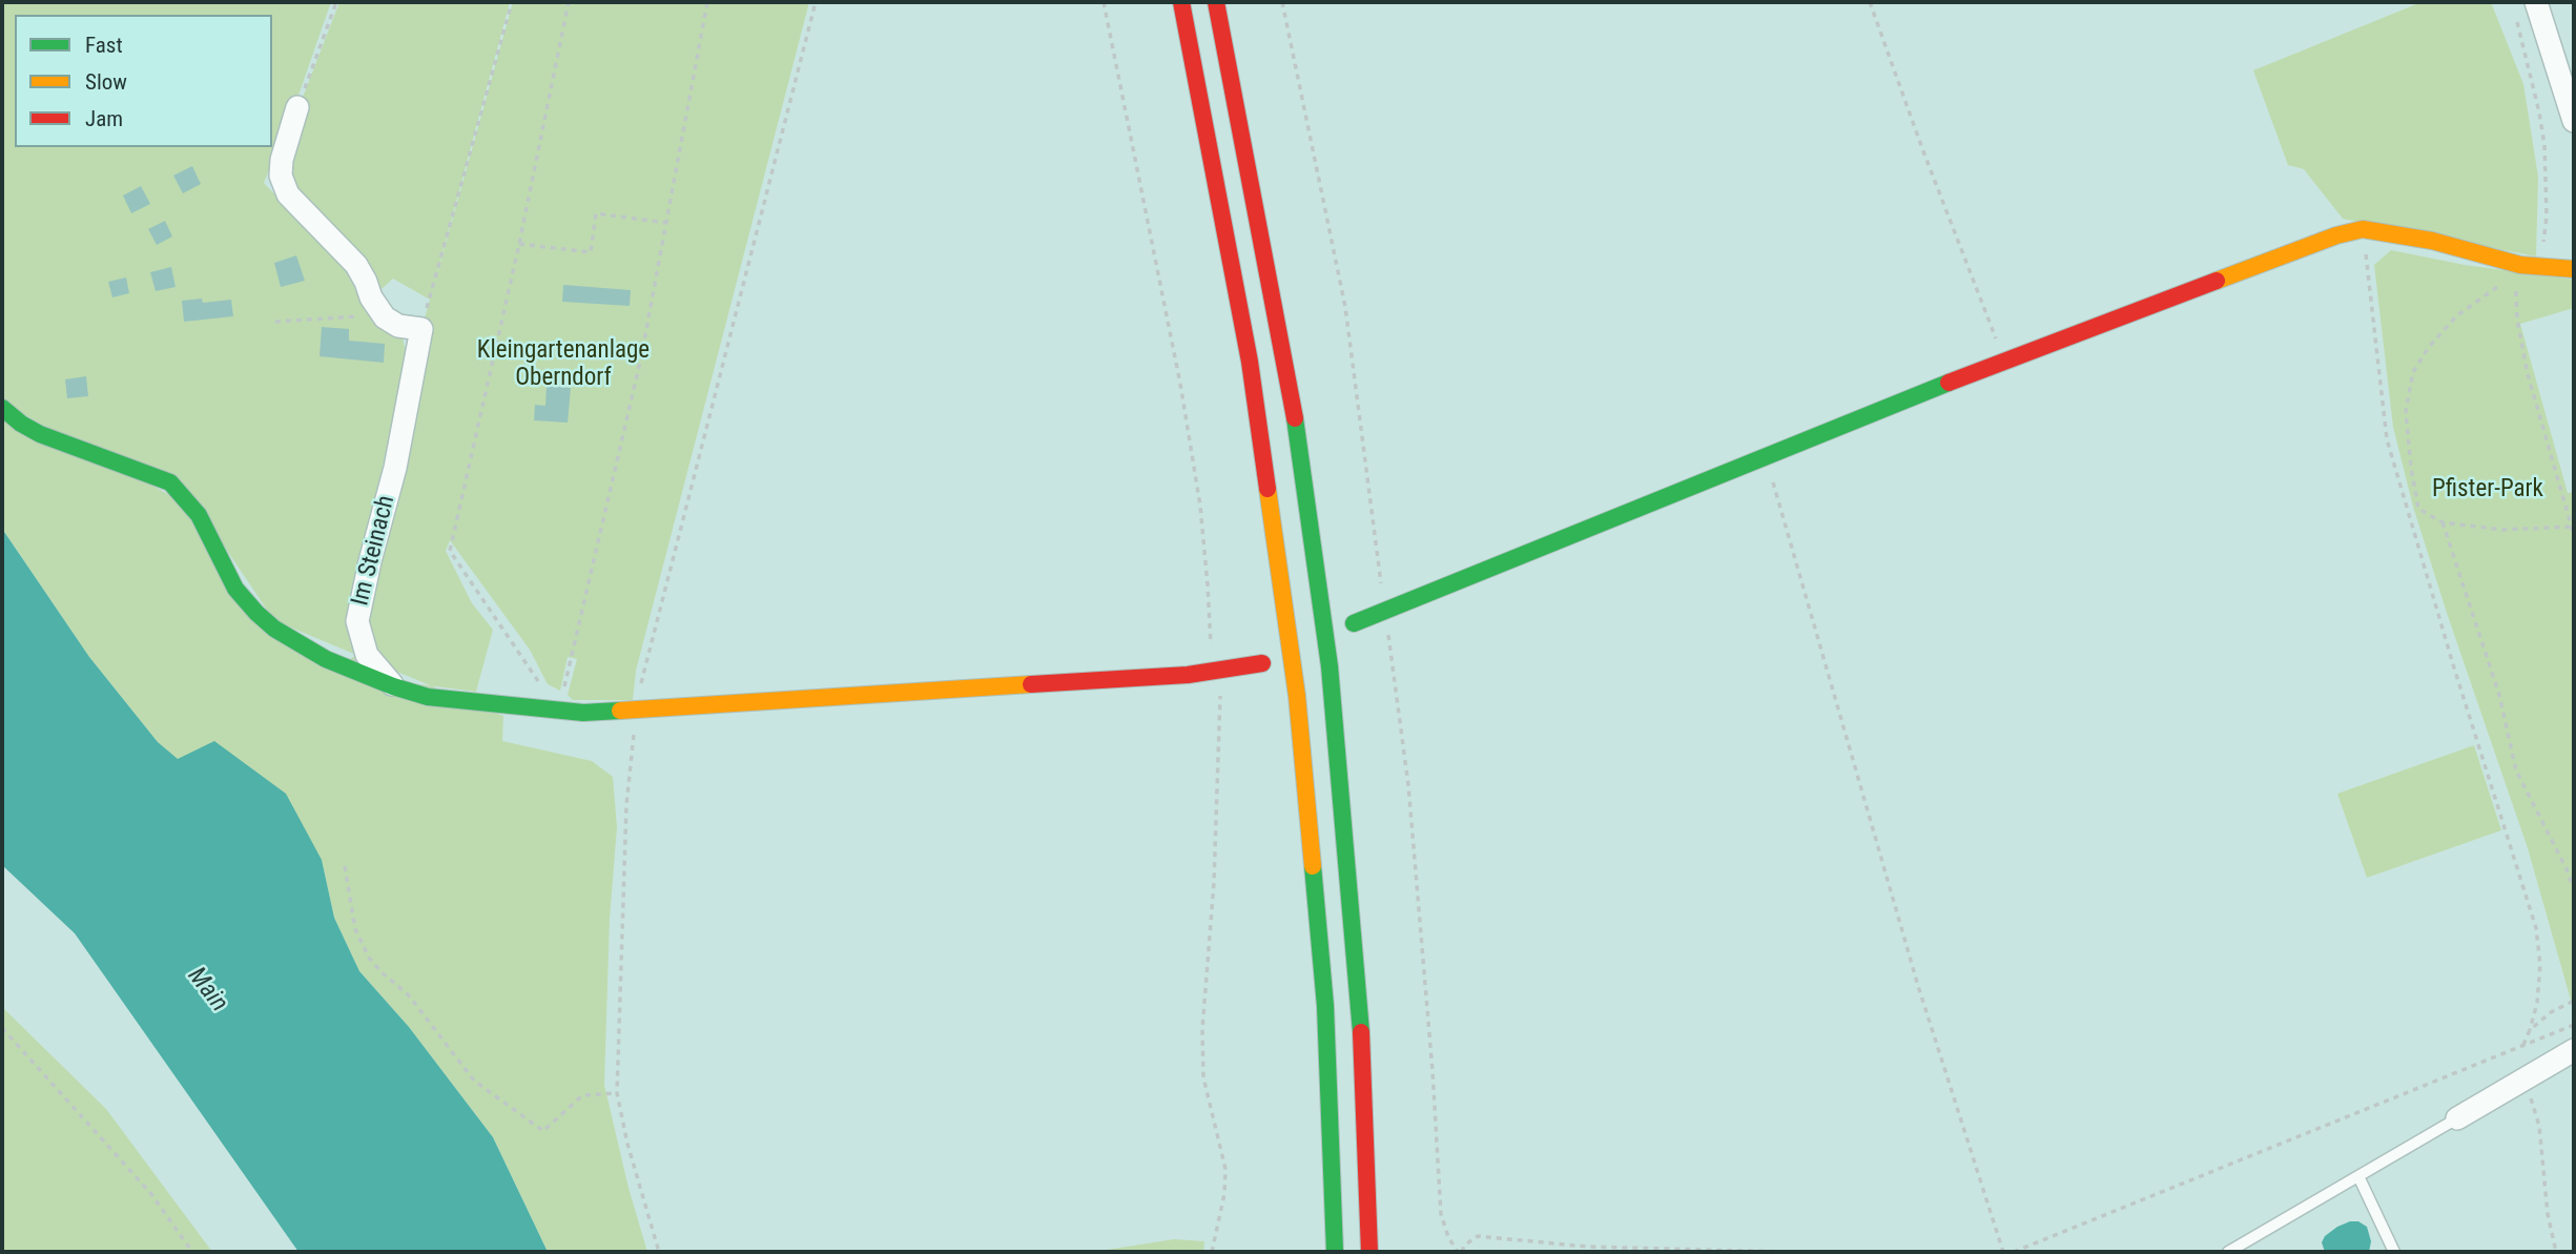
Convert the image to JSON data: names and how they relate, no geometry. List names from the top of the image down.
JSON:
{
  "streets": {
    "street": ["Im Steinach"]
  },
  "water": ["Main"],
  "parks": ["Kleingartenanlage Oberndorf", "Pfister-Park"],
  "legend": ["Fast", "Slow", "Jam"]
}
